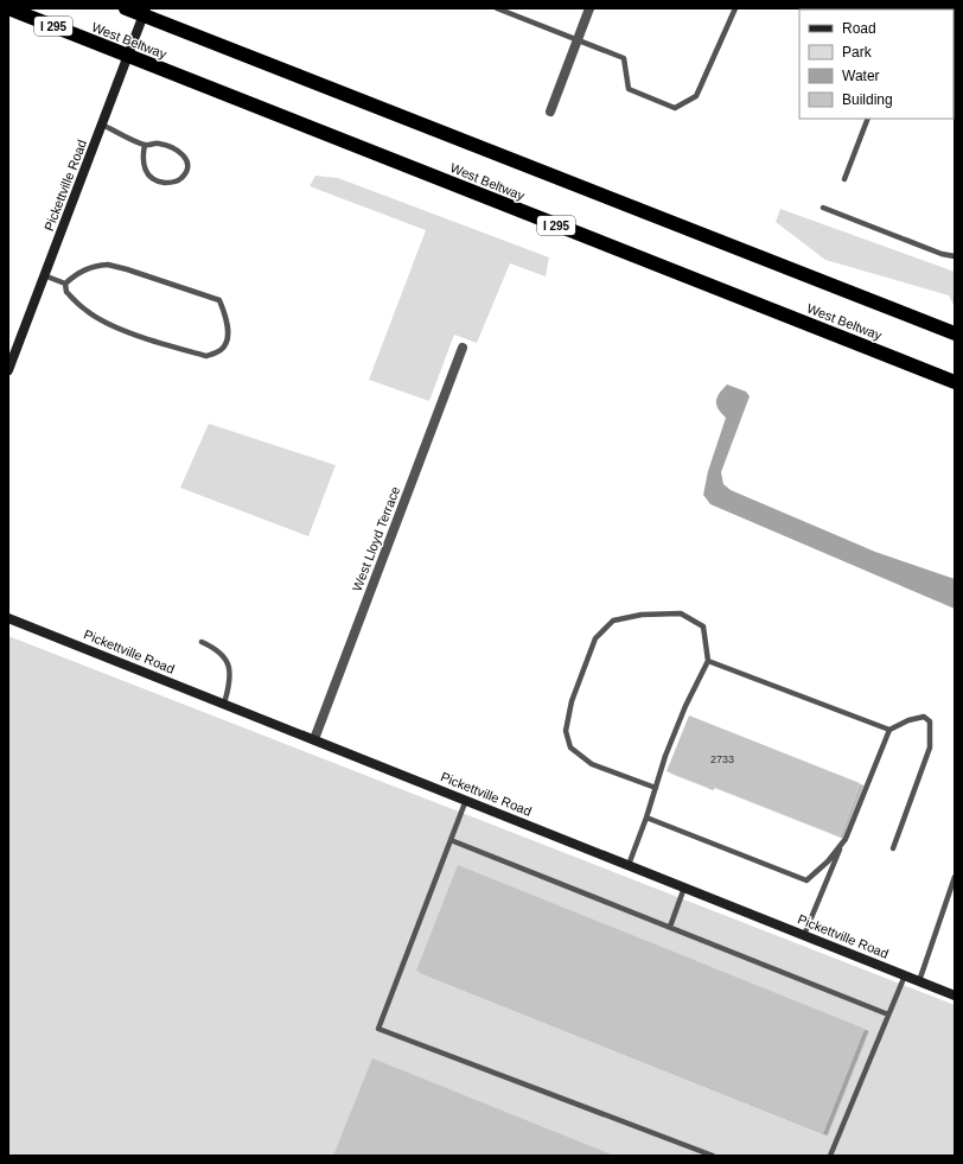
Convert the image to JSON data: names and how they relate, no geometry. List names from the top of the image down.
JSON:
{
  "streets": {
    "highway": ["I 295", "West Beltway"],
    "street": ["Pickettville Road", "West Lloyd Terrace"]
  },
  "crossings": [
    ["Pickettville Road", "West Lloyd Terrace"]
  ],
  "house_numbers": ["2733"],
  "legend": [
    "Road",
    "Park",
    "Water",
    "Building"
  ]
}
